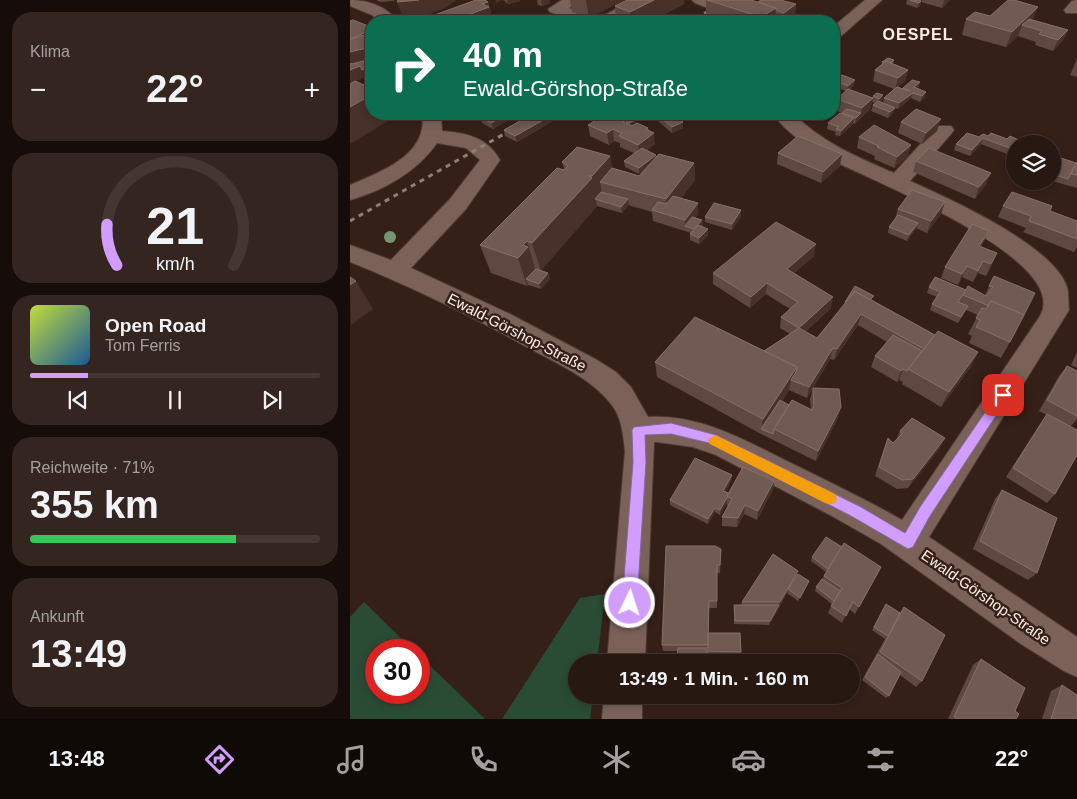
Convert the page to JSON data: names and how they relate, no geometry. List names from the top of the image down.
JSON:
{
  "streets": {
    "street": ["Ewald-Görshop-Straße"]
  },
  "districts": ["OESPEL"],
  "page": {
    "tile": [
      "Klima",
      ["Reichweite · 71%", "355 km"],
      ["Ankunft", "13:49"]
    ],
    "turn": ["40 m", "Ewald-Görshop-Straße"],
    "heat": ["−", "22°", "+"],
    "song": ["Open Road", "Tom Ferris"],
    "limit": "30",
    "trip": "13:49 · 1 Min. · 160 m",
    "tabs": ["13:48", "22°"],
    "gauge": ["21", "km/h"]
  }
}
